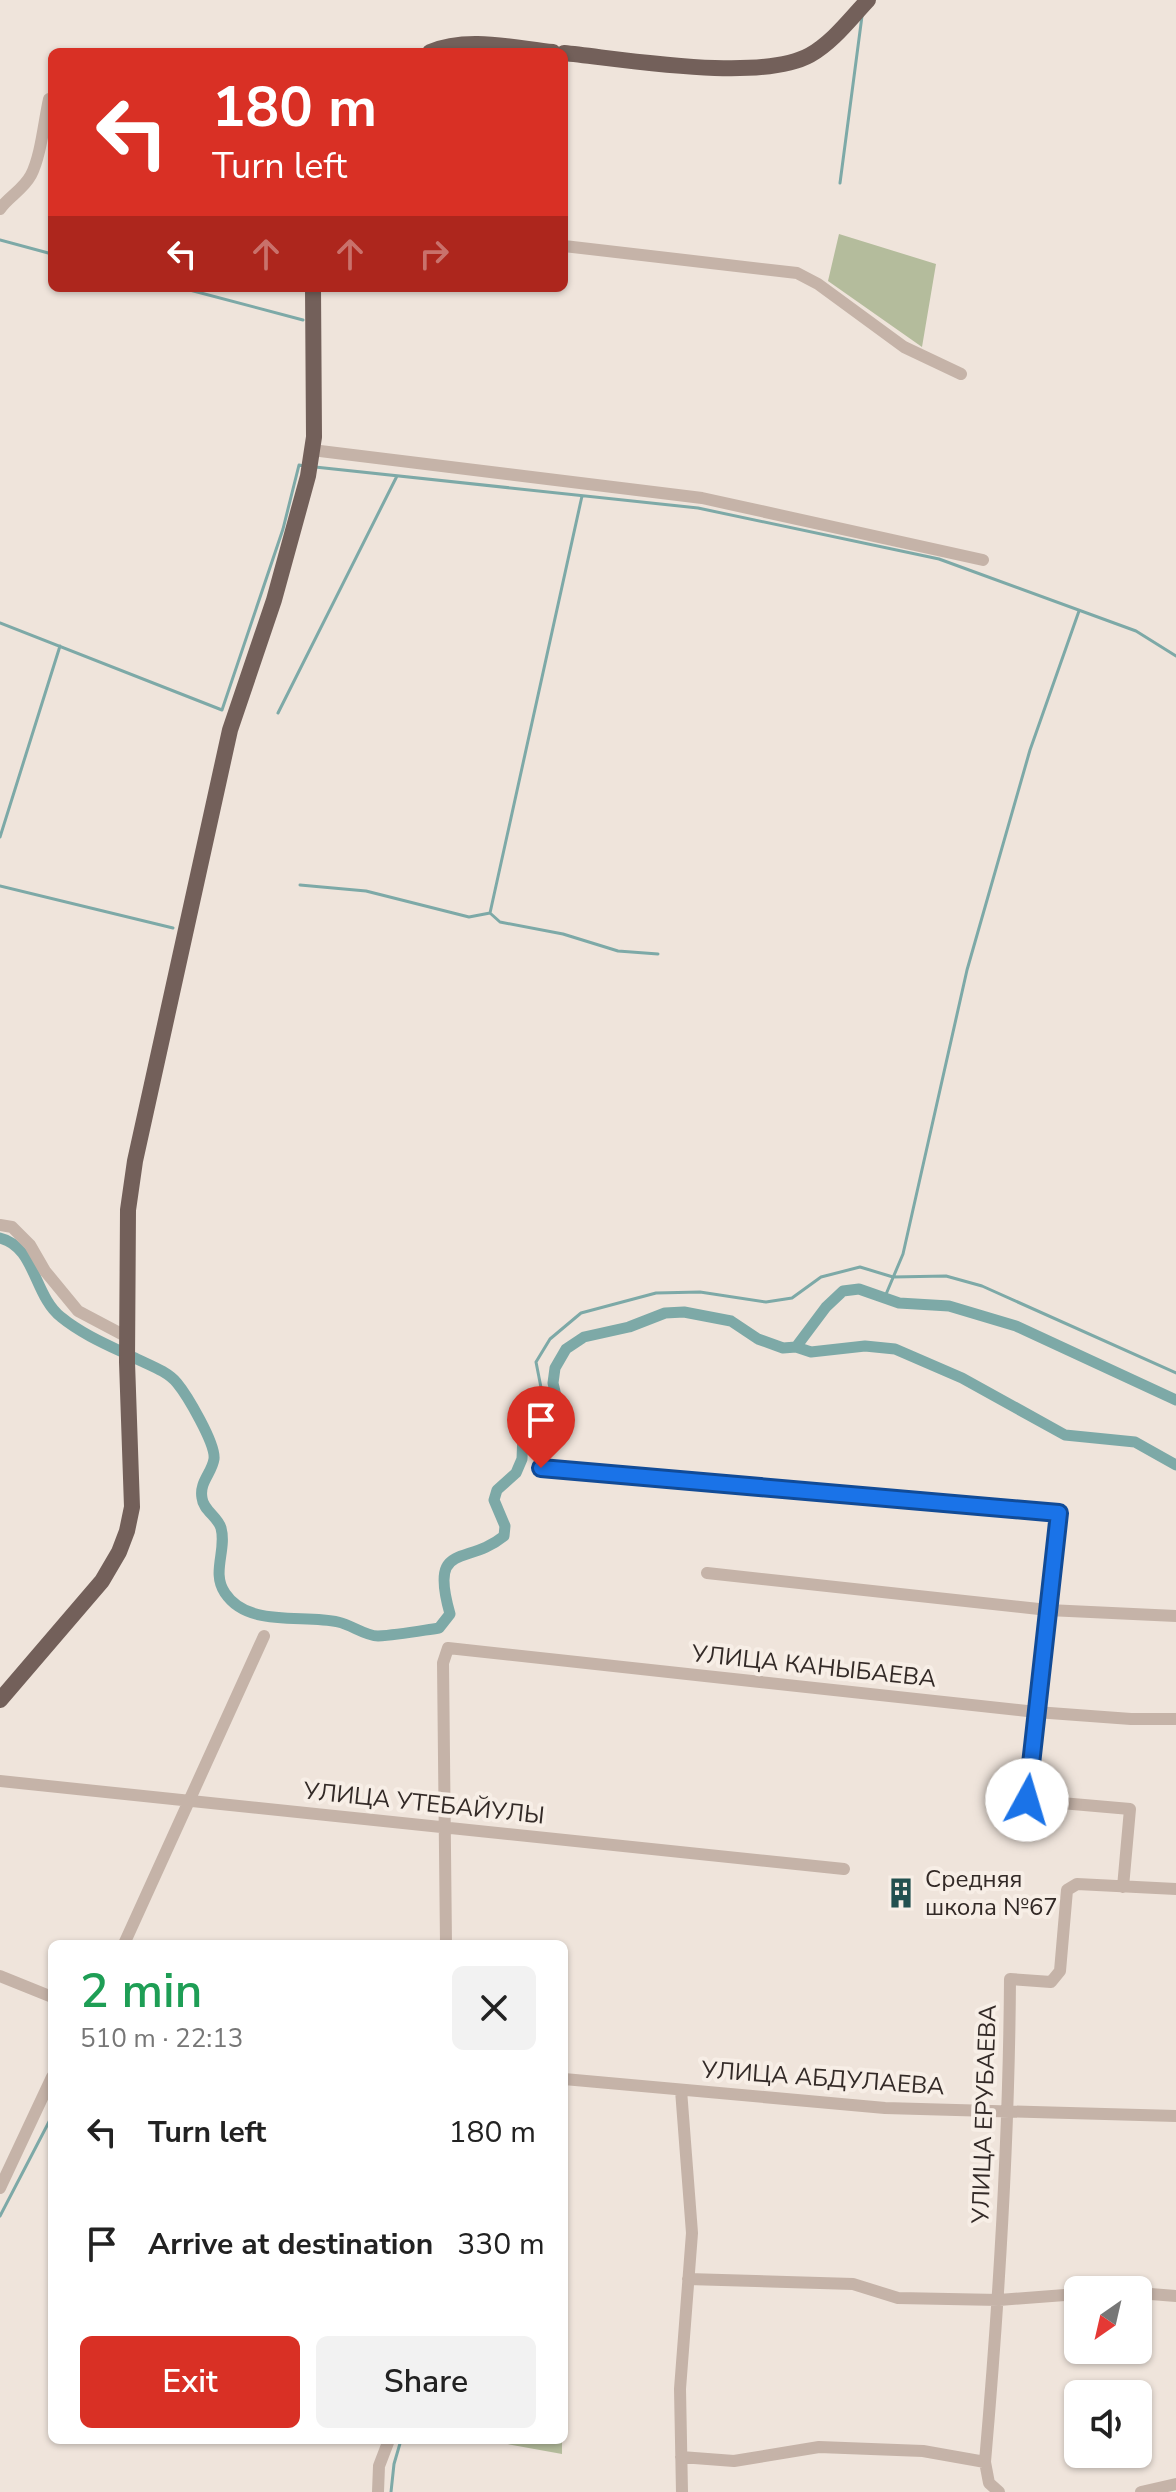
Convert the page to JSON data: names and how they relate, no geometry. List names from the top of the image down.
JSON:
{
  "streets": {
    "street": [
      "УЛИЦА КАНЫБАЕВА",
      "УЛИЦА УТЕБАЙУЛЫ",
      "УЛИЦА АБДУЛАЕВА",
      "УЛИЦА ЕРУБАЕВА"
    ]
  },
  "crossings": [
    ["УЛИЦА КАНЫБАЕВА", "УЛИЦА УТЕБАЙУЛЫ"],
    ["УЛИЦА АБДУЛАЕВА", "УЛИЦА ЕРУБАЕВА"]
  ],
  "places": {
    "building": ["Средняя школа №67"]
  },
  "north": "bottom left",
  "page": {
    "turn": ["180 m", "Turn left"],
    "heading": ["2 min", "510 m · 22:13"],
    "list": [
      {
        "name": "Turn left",
        "value": "180 m"
      },
      {
        "name": "Arrive at destination",
        "value": "330 m"
      }
    ],
    "buttons": ["Exit", "Share"]
  }
}
